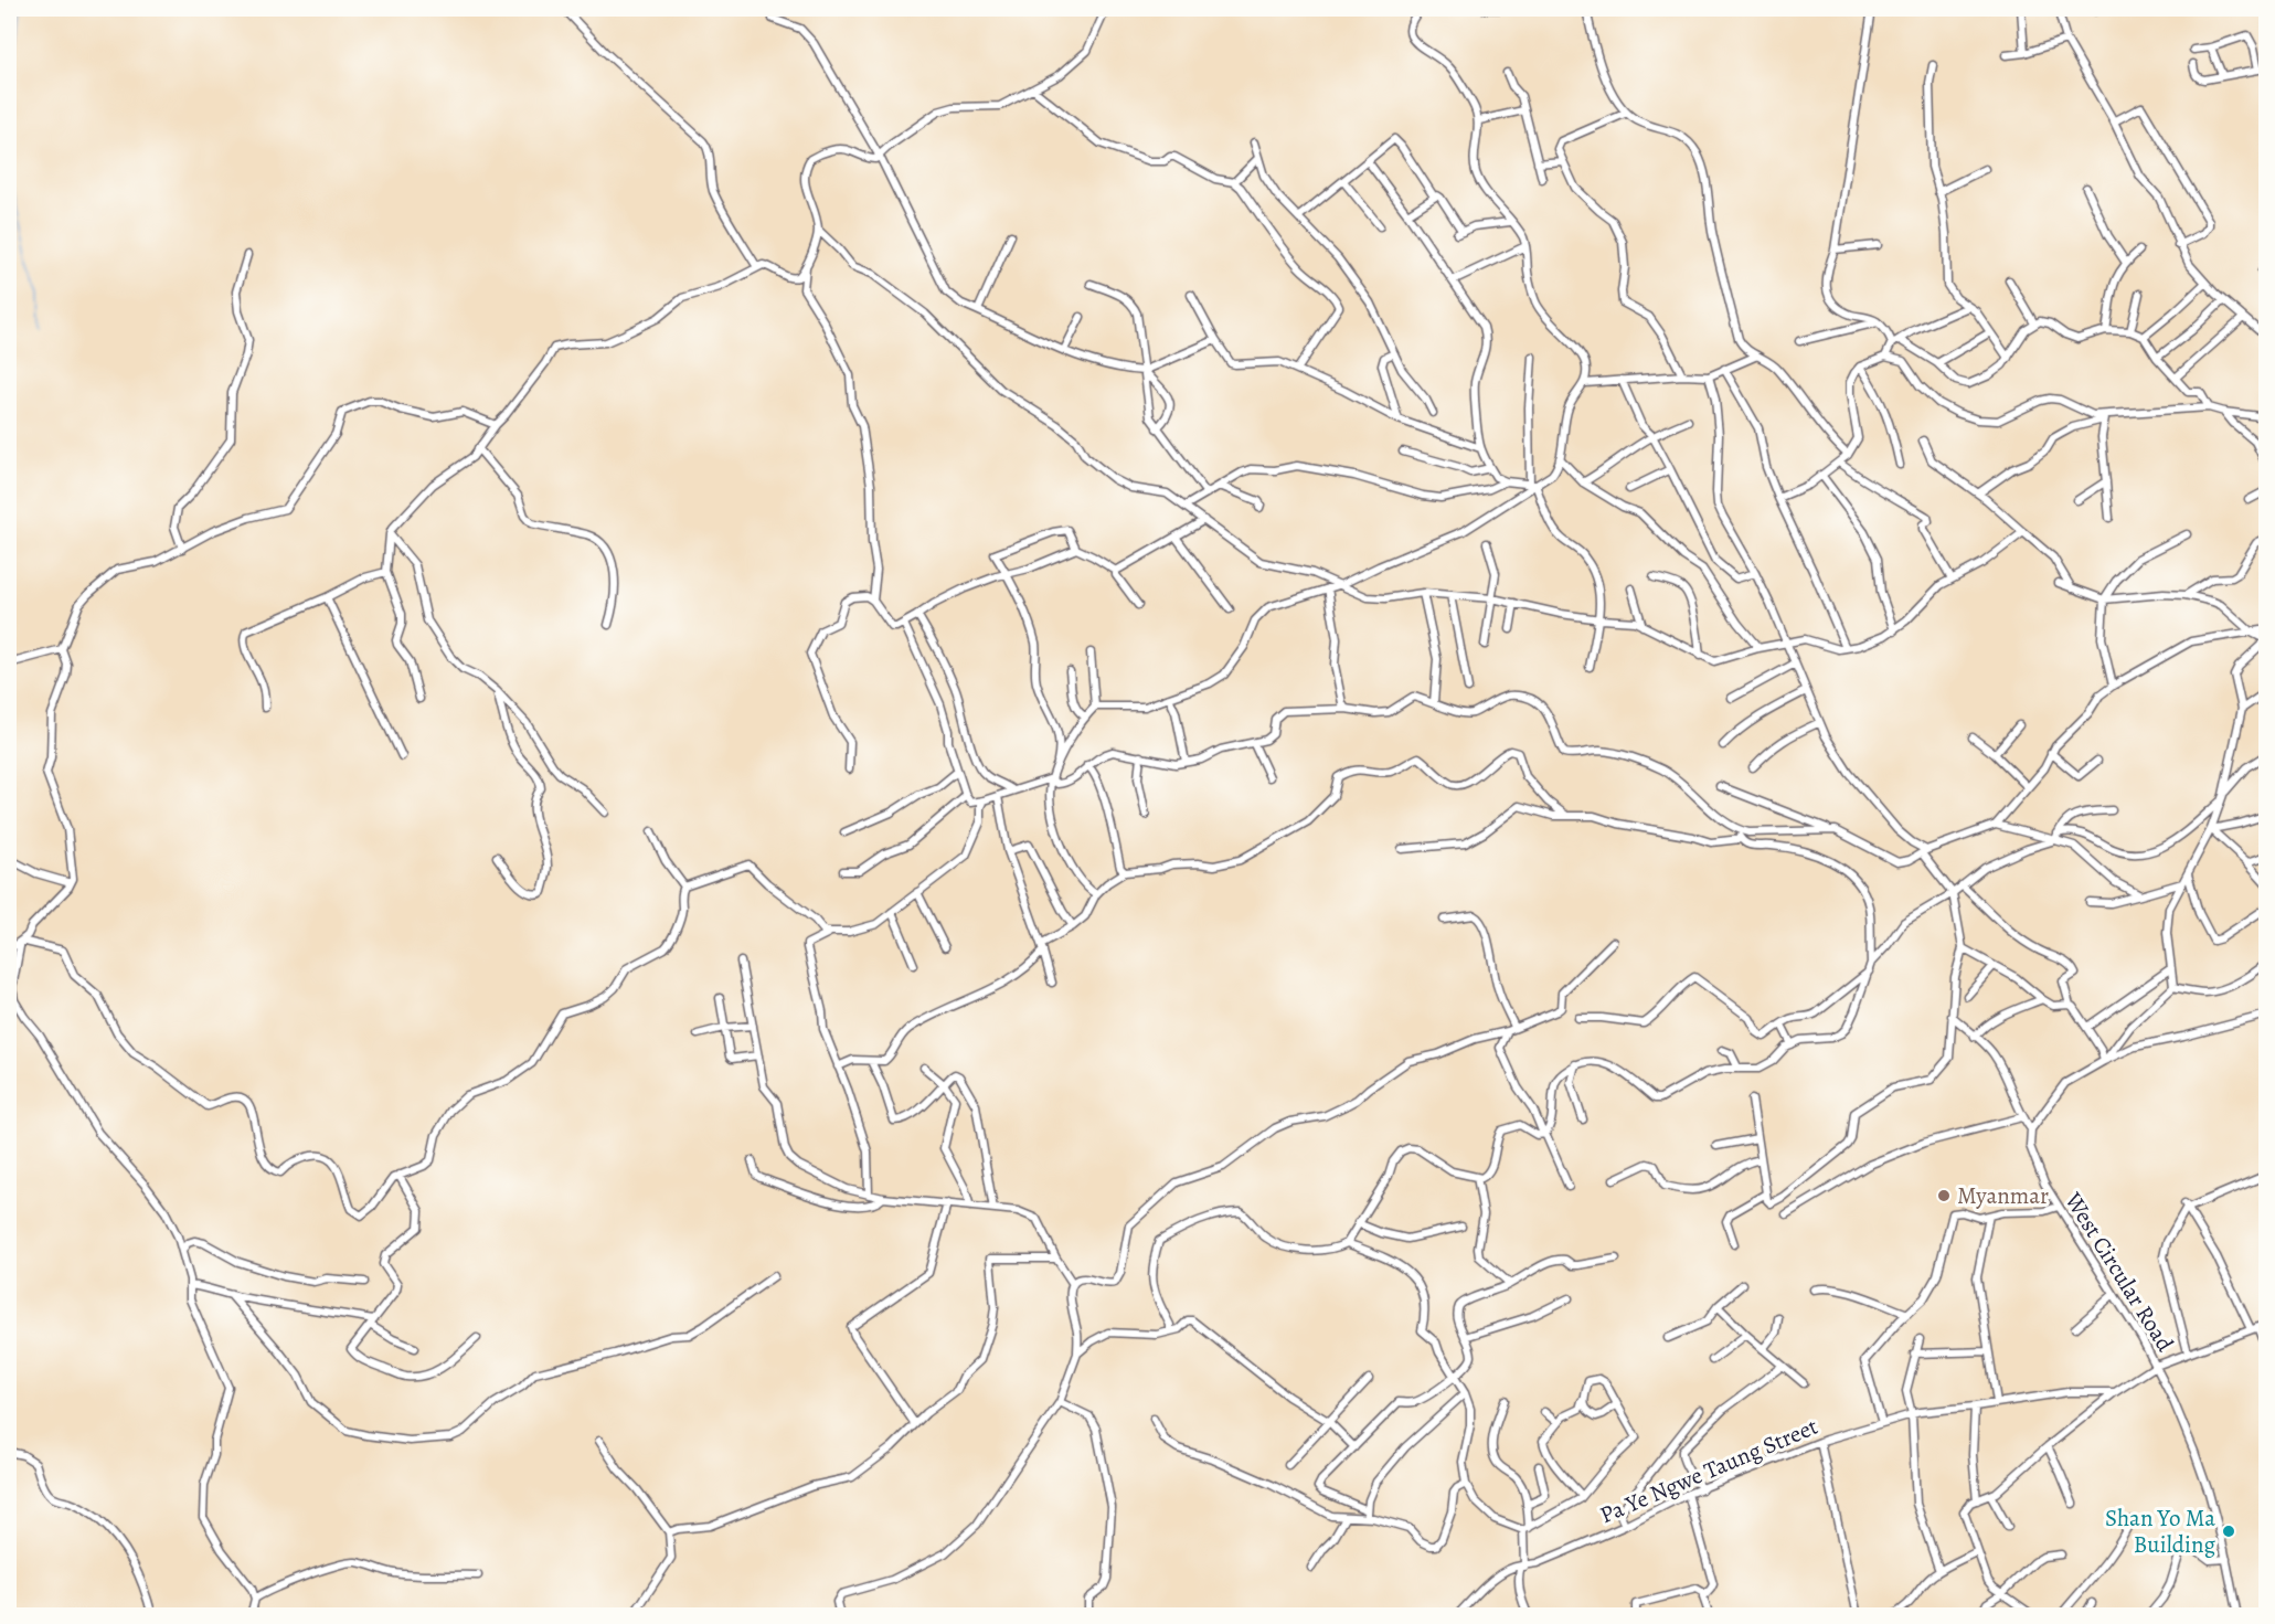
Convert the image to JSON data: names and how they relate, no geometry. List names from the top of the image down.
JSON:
{
  "streets": {
    "street": ["West Circular Road", "Pa Ye Ngwe Taung Street"]
  },
  "places": ["Myanmar", "Shan Yo Ma Building"]
}
